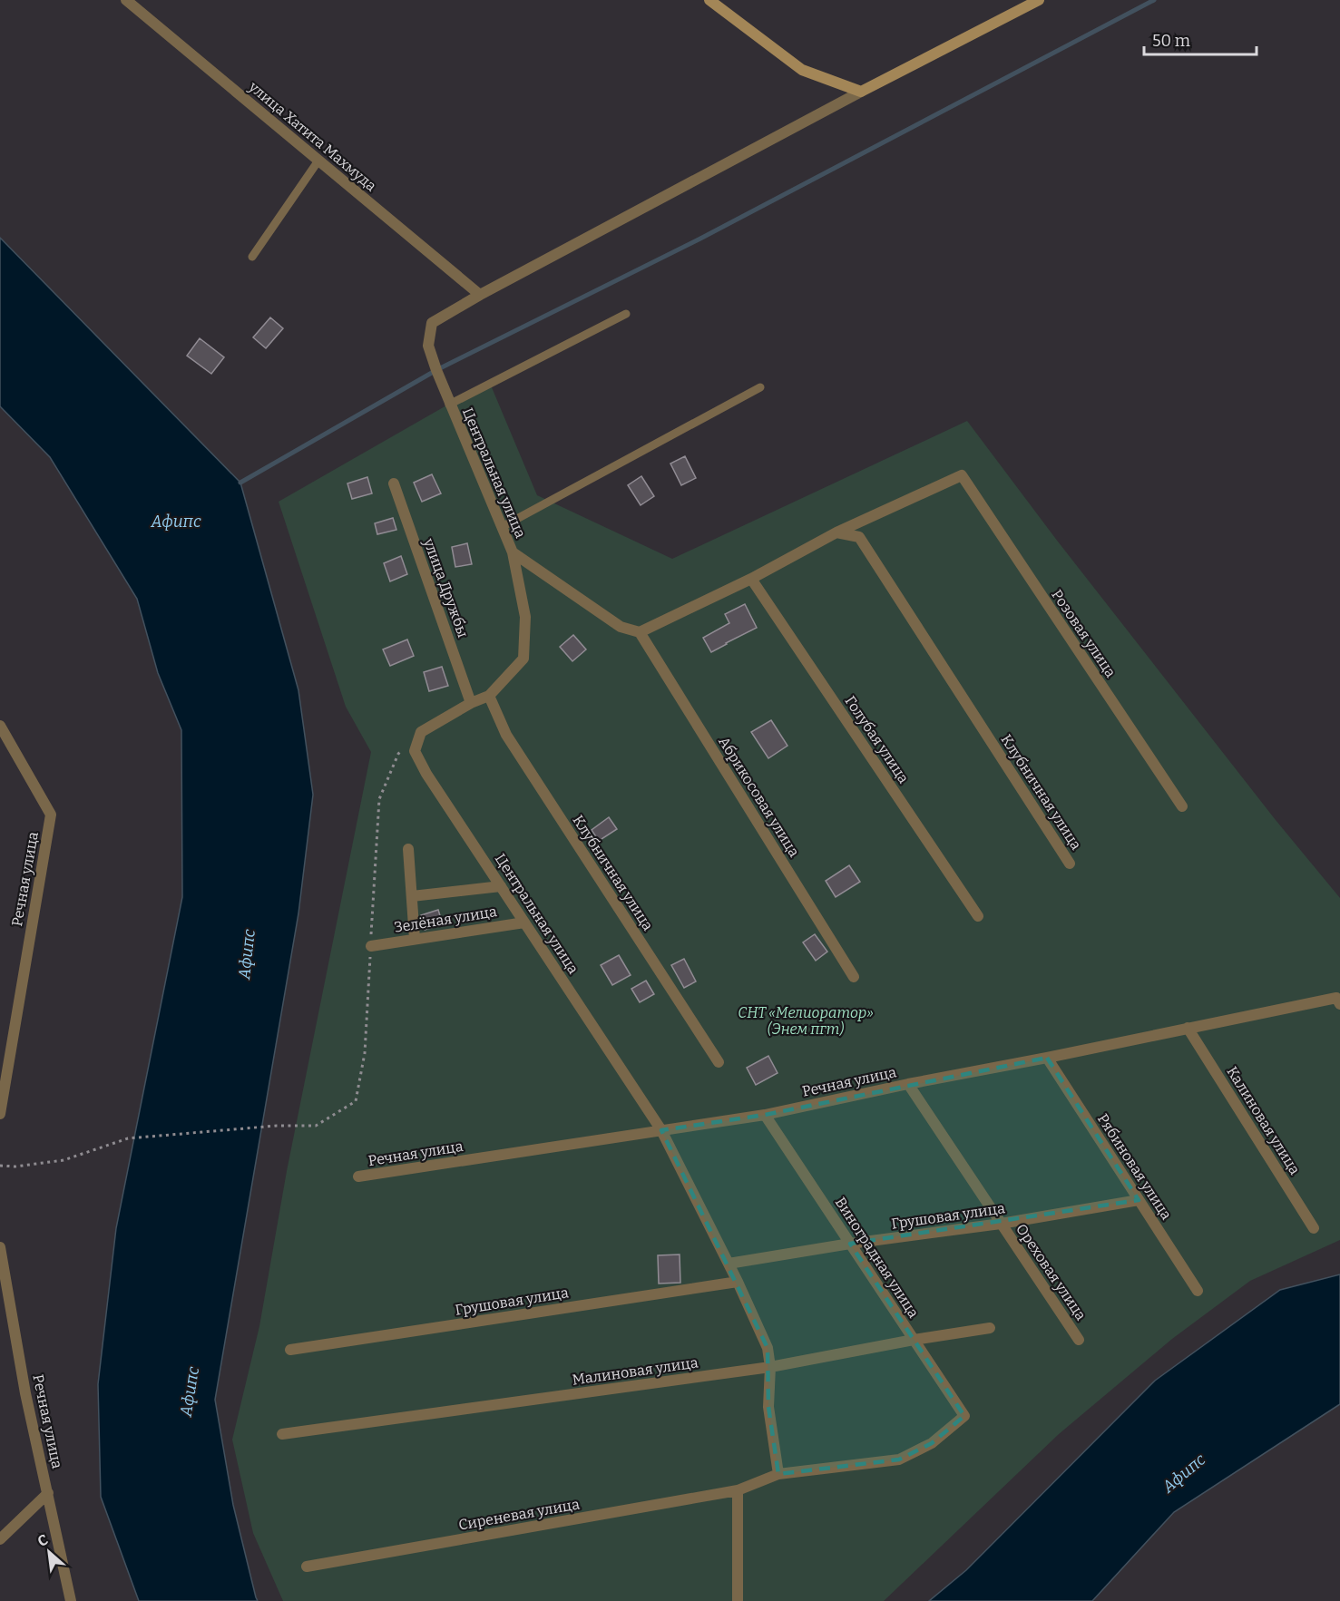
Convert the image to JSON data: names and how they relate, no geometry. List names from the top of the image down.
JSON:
{
  "streets": {
    "street": [
      "улица Хатита Махмуда",
      "Центральная улица",
      "улица Дружбы",
      "Розовая улица",
      "Голубая улица",
      "Клубничная улица",
      "Абрикосовая улица",
      "Речная улица",
      "Зелёная улица",
      "Калиновая улица",
      "Рябиновая улица",
      "Грушовая улица",
      "Виноградная улица",
      "Ореховая улица",
      "Малиновая улица",
      "Сиреневая улица"
    ]
  },
  "crossings": [
    ["улица Хатита Махмуда", "Центральная улица"],
    ["Центральная улица", "улица Дружбы"],
    ["Центральная улица", "Клубничная улица"],
    ["Центральная улица", "Речная улица"],
    ["Центральная улица", "Зелёная улица"],
    ["Центральная улица", "Грушовая улица"],
    ["Центральная улица", "Виноградная улица"],
    ["Центральная улица", "Малиновая улица"],
    ["Розовая улица", "Клубничная улица"],
    ["Речная улица", "Калиновая улица"],
    ["Речная улица", "Рябиновая улица"],
    ["Речная улица", "Виноградная улица"],
    ["Речная улица", "Ореховая улица"],
    ["Рябиновая улица", "Грушовая улица"],
    ["Грушовая улица", "Виноградная улица"],
    ["Грушовая улица", "Ореховая улица"],
    ["Виноградная улица", "Малиновая улица"]
  ],
  "water": ["Афипс"],
  "parks": ["СНТ «Мелиоратор» (Энем пгт)"],
  "scale_bar": "50 m",
  "north": "top left"
}
